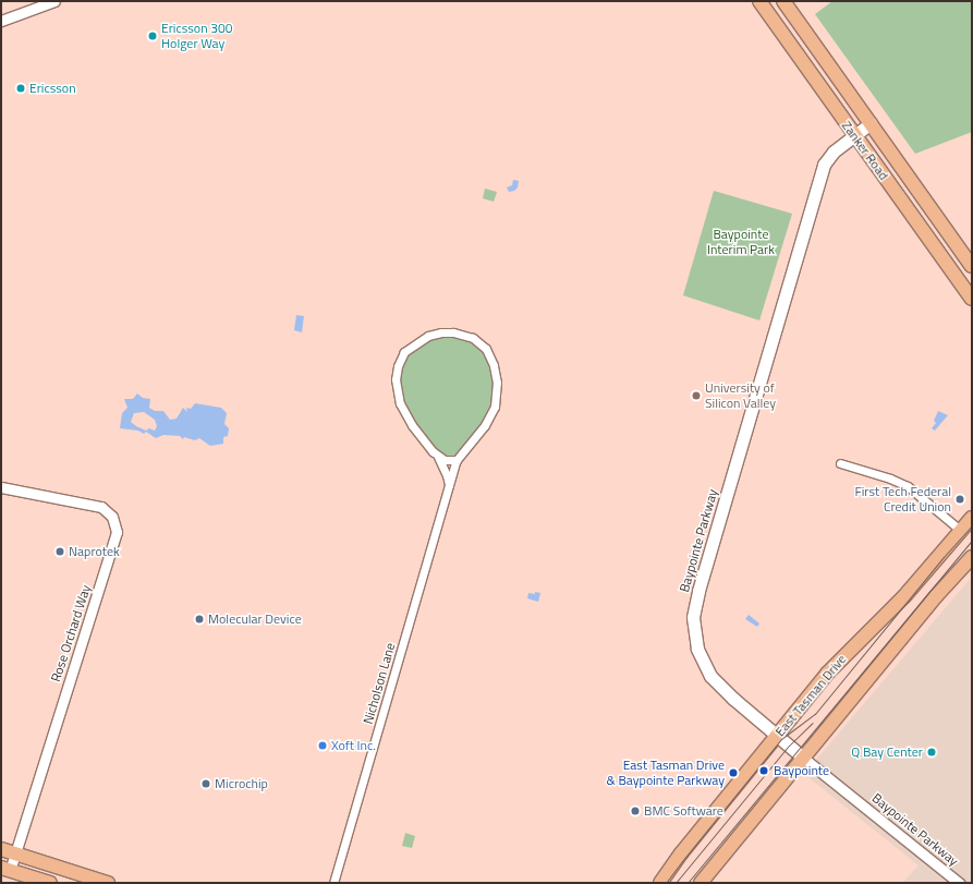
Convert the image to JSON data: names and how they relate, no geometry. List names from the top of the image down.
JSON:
{
  "streets": {
    "main road": ["Zanker Road", "Baypointe Parkway", "East Tasman Drive"],
    "street": ["Rose Orchard Way", "Nicholson Lane"]
  },
  "crossings": [
    ["Zanker Road", "Baypointe Parkway"],
    ["Baypointe Parkway", "East Tasman Drive"]
  ],
  "parks": ["Baypointe Interim Park"],
  "places": [
    "Ericsson 300 Holger Way",
    "Ericsson",
    "University of Silicon Valley",
    "First Tech Federal Credit Union",
    "Naprotek",
    "Molecular Device",
    "Xoft Inc.",
    "Q Bay Center",
    "Baypointe",
    "East Tasman Drive & Baypointe Parkway",
    "Microchip",
    "BMC Software"
  ]
}
